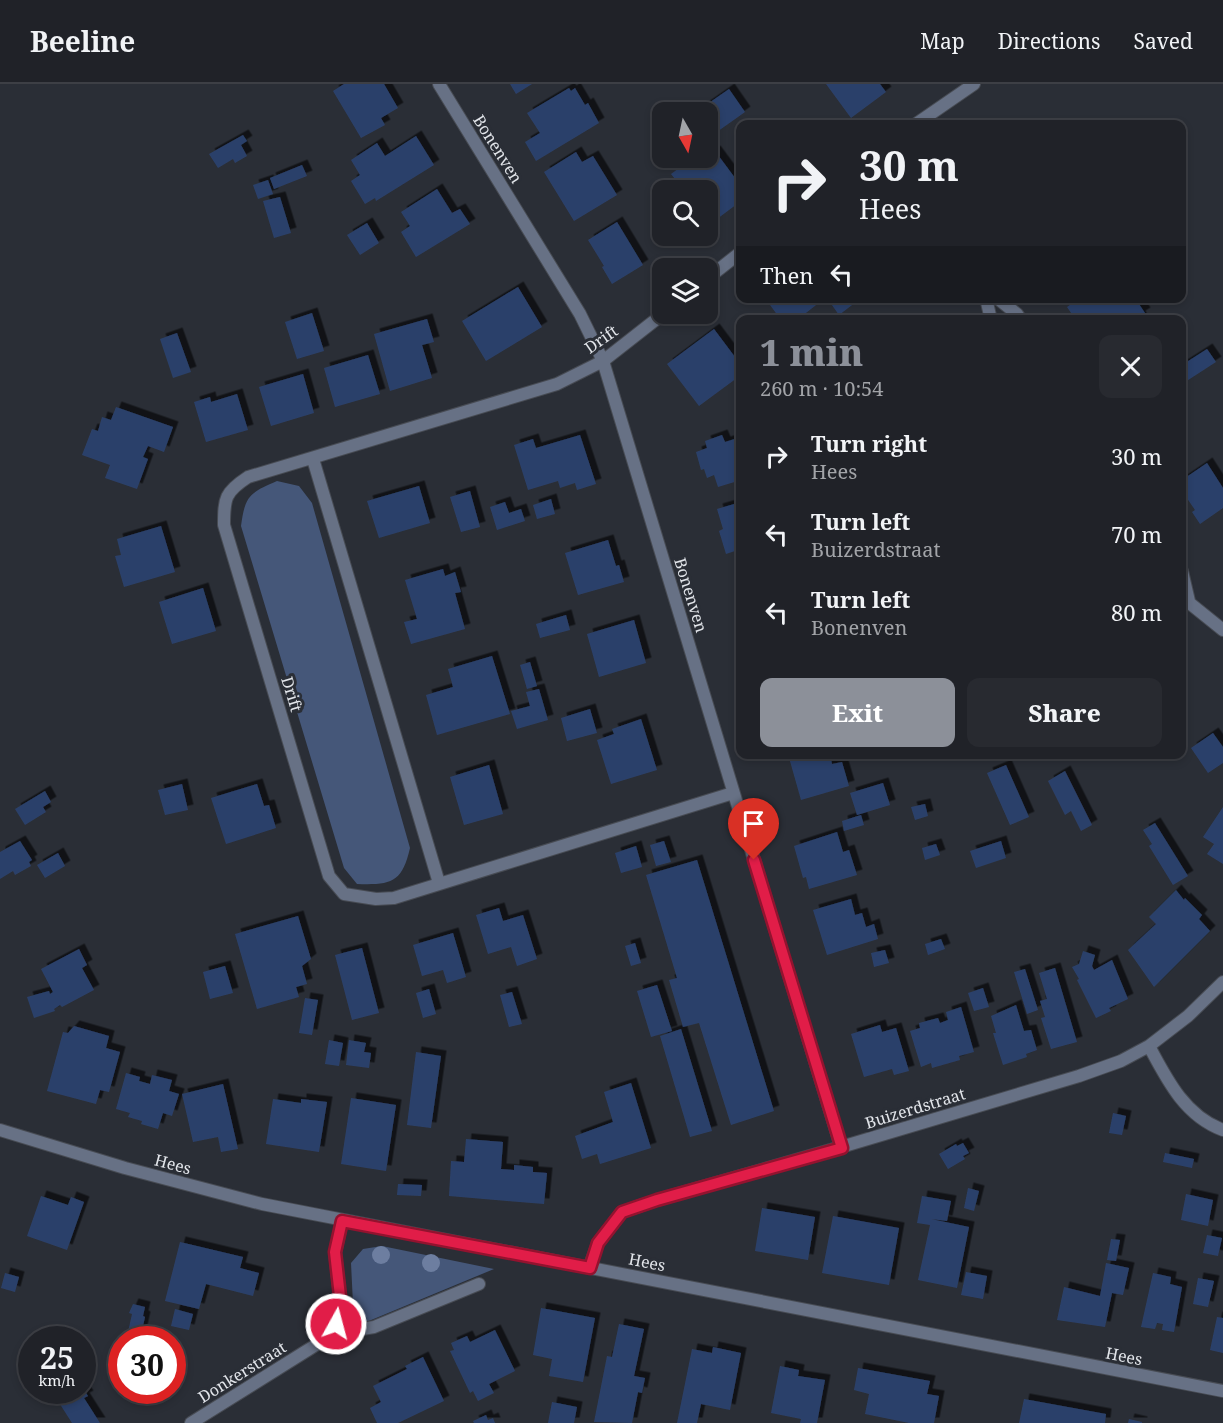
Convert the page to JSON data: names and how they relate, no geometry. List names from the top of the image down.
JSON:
{
  "streets": {
    "street": [
      "Bonenven",
      "Drift",
      "Buizerdstraat",
      "Hees",
      "Donkerstraat"
    ]
  },
  "crossings": [
    ["Bonenven", "Drift"],
    ["Bonenven", "Buizerdstraat"],
    ["Buizerdstraat", "Hees"]
  ],
  "north": "bottom",
  "page": {
    "header": "Beeline",
    "nav": ["Map", "Directions", "Saved"],
    "turn": ["30 m", "Hees"],
    "then": "Then",
    "heading": ["1 min", "260 m · 10:54"],
    "list": [
      {
        "name": "Turn right",
        "note": "Hees",
        "value": "30 m"
      },
      {
        "name": "Turn left",
        "note": "Buizerdstraat",
        "value": "70 m"
      },
      {
        "name": "Turn left",
        "note": "Bonenven",
        "value": "80 m"
      }
    ],
    "buttons": ["Exit", "Share"],
    "speed": "25 km/h",
    "limit": "30"
  }
}
